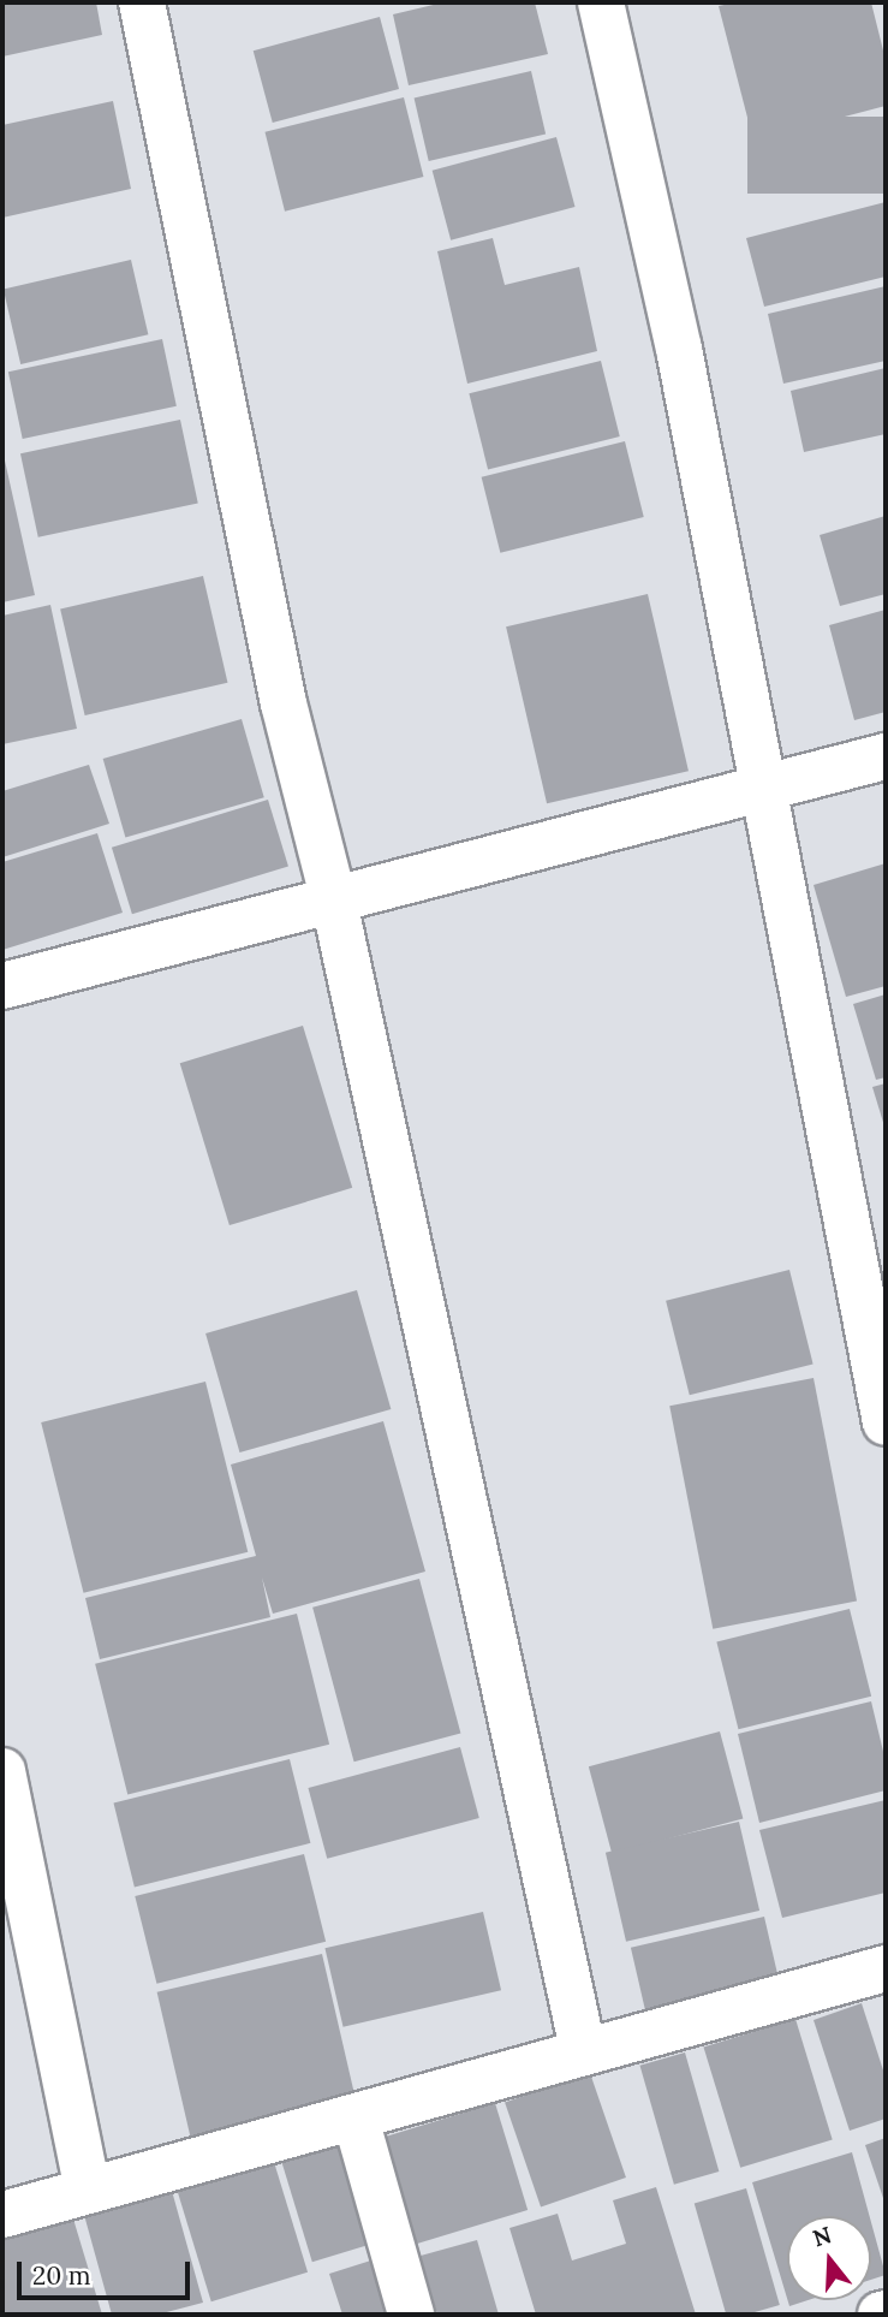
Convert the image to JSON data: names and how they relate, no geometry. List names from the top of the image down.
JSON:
{
  "scale_bar": "20 m",
  "north": "top"
}
